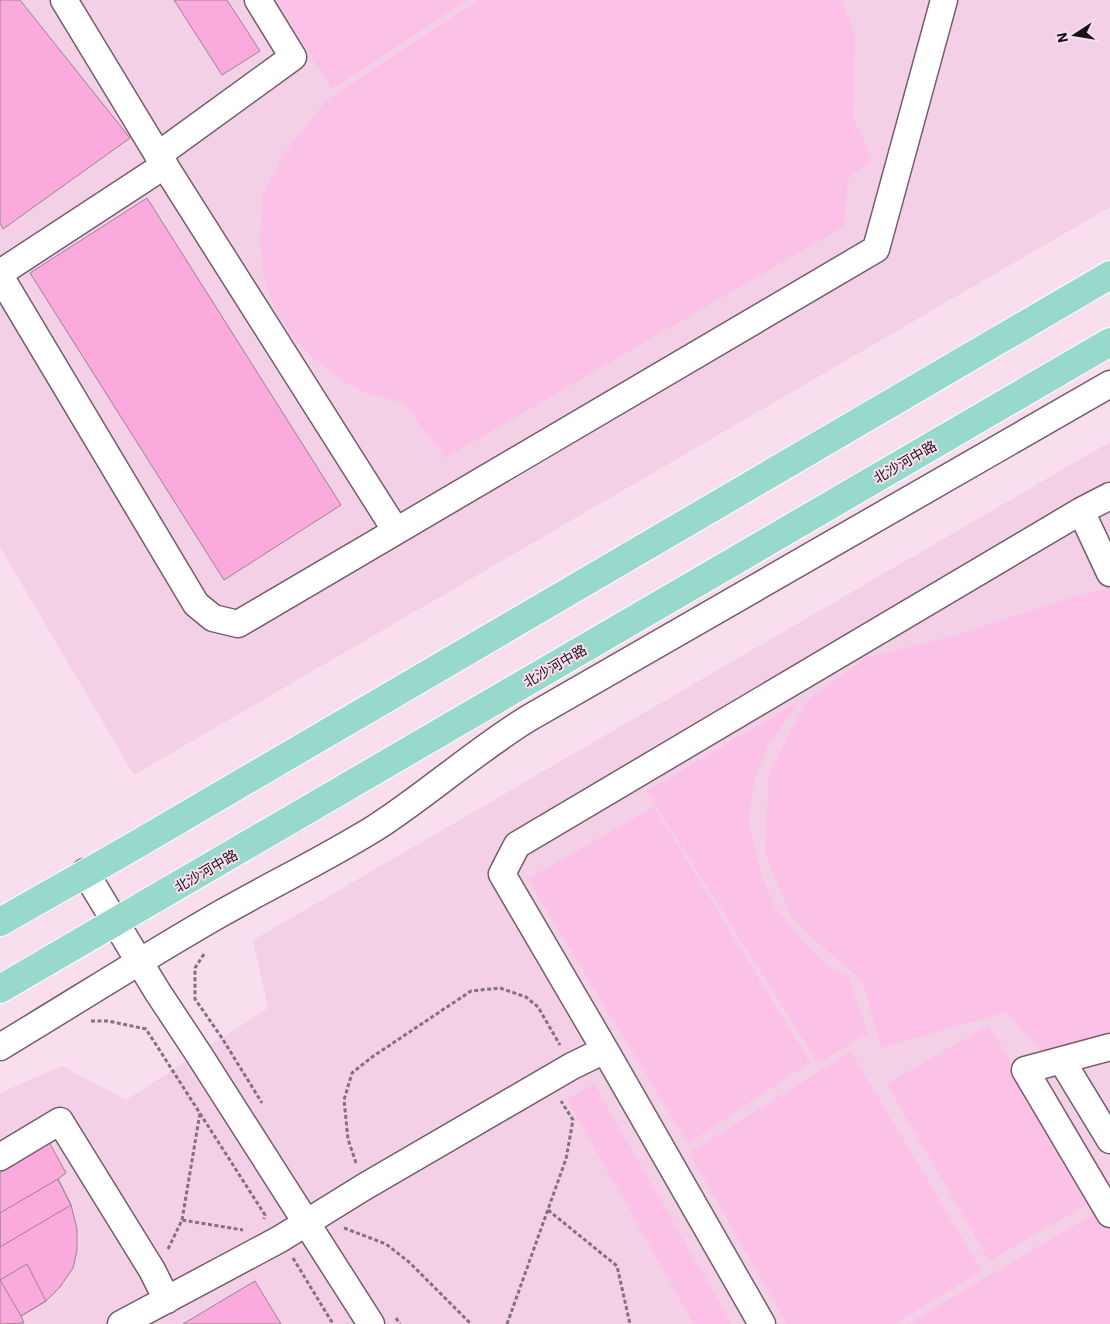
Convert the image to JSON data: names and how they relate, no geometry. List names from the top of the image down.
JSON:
{
  "streets": {
    "main road": ["北沙河中路"]
  },
  "north": "left"
}
